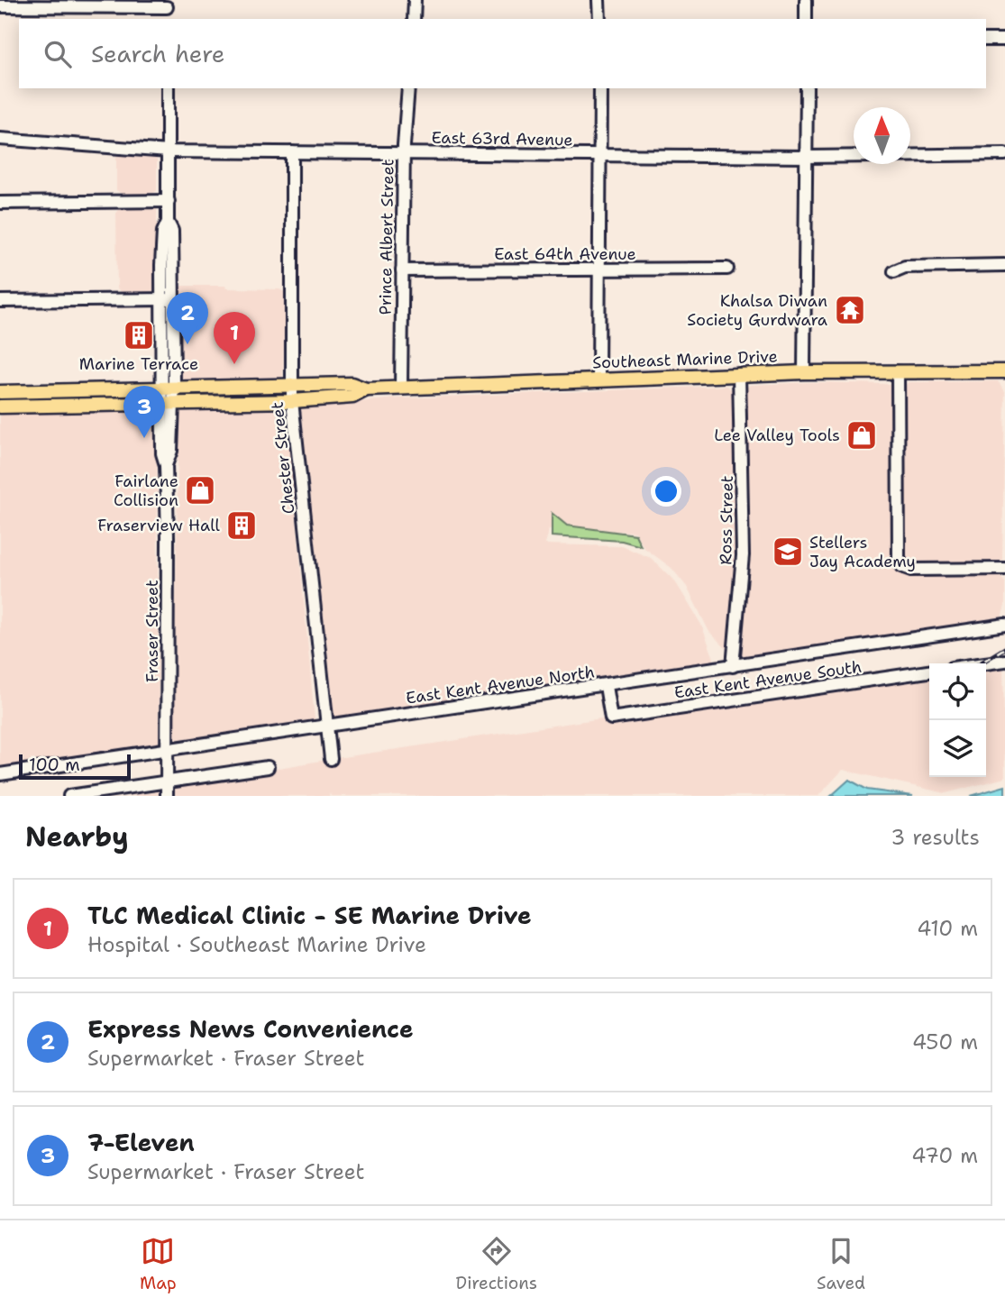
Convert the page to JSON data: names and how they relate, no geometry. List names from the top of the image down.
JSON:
{
  "streets": {
    "main road": ["Southeast Marine Drive"],
    "street": [
      "East 63rd Avenue",
      "Prince Albert Street",
      "East 64th Avenue",
      "Chester Street",
      "Ross Street",
      "Fraser Street",
      "East Kent Avenue South",
      "East Kent Avenue North"
    ]
  },
  "crossings": [
    ["East 63rd Avenue", "Prince Albert Street"],
    ["East 63rd Avenue", "Chester Street"],
    ["East 63rd Avenue", "Fraser Street"],
    ["Prince Albert Street", "East 64th Avenue"],
    ["Prince Albert Street", "Southeast Marine Drive"],
    ["Southeast Marine Drive", "Chester Street"],
    ["Southeast Marine Drive", "Ross Street"],
    ["Southeast Marine Drive", "Fraser Street"],
    ["Chester Street", "East Kent Avenue North"],
    ["Ross Street", "East Kent Avenue North"],
    ["Fraser Street", "East Kent Avenue North"],
    ["East Kent Avenue South", "East Kent Avenue North"]
  ],
  "places": {
    "temple": ["Khalsa Diwan Society Gurdwara"],
    "building": ["Marine Terrace", "Fraserview Hall"],
    "shop": ["Lee Valley Tools", "Fairlane Collision"],
    "school or university": ["Stellers Jay Academy"]
  },
  "scale_bar": "100 m",
  "north": "top",
  "page": {
    "search": "Search here",
    "pins": ["2", "1", "3"],
    "scale": "100 m",
    "heading": ["Nearby", "3 results"],
    "list": [
      {
        "mark": "1",
        "name": "TLC Medical Clinic - SE Marine Drive",
        "note": "Hospital · Southeast Marine Drive",
        "value": "410 m"
      },
      {
        "mark": "2",
        "name": "Express News Convenience",
        "note": "Supermarket · Fraser Street",
        "value": "450 m"
      },
      {
        "mark": "3",
        "name": "7-Eleven",
        "note": "Supermarket · Fraser Street",
        "value": "470 m"
      }
    ],
    "nav": ["Map", "Directions", "Saved"]
  }
}
